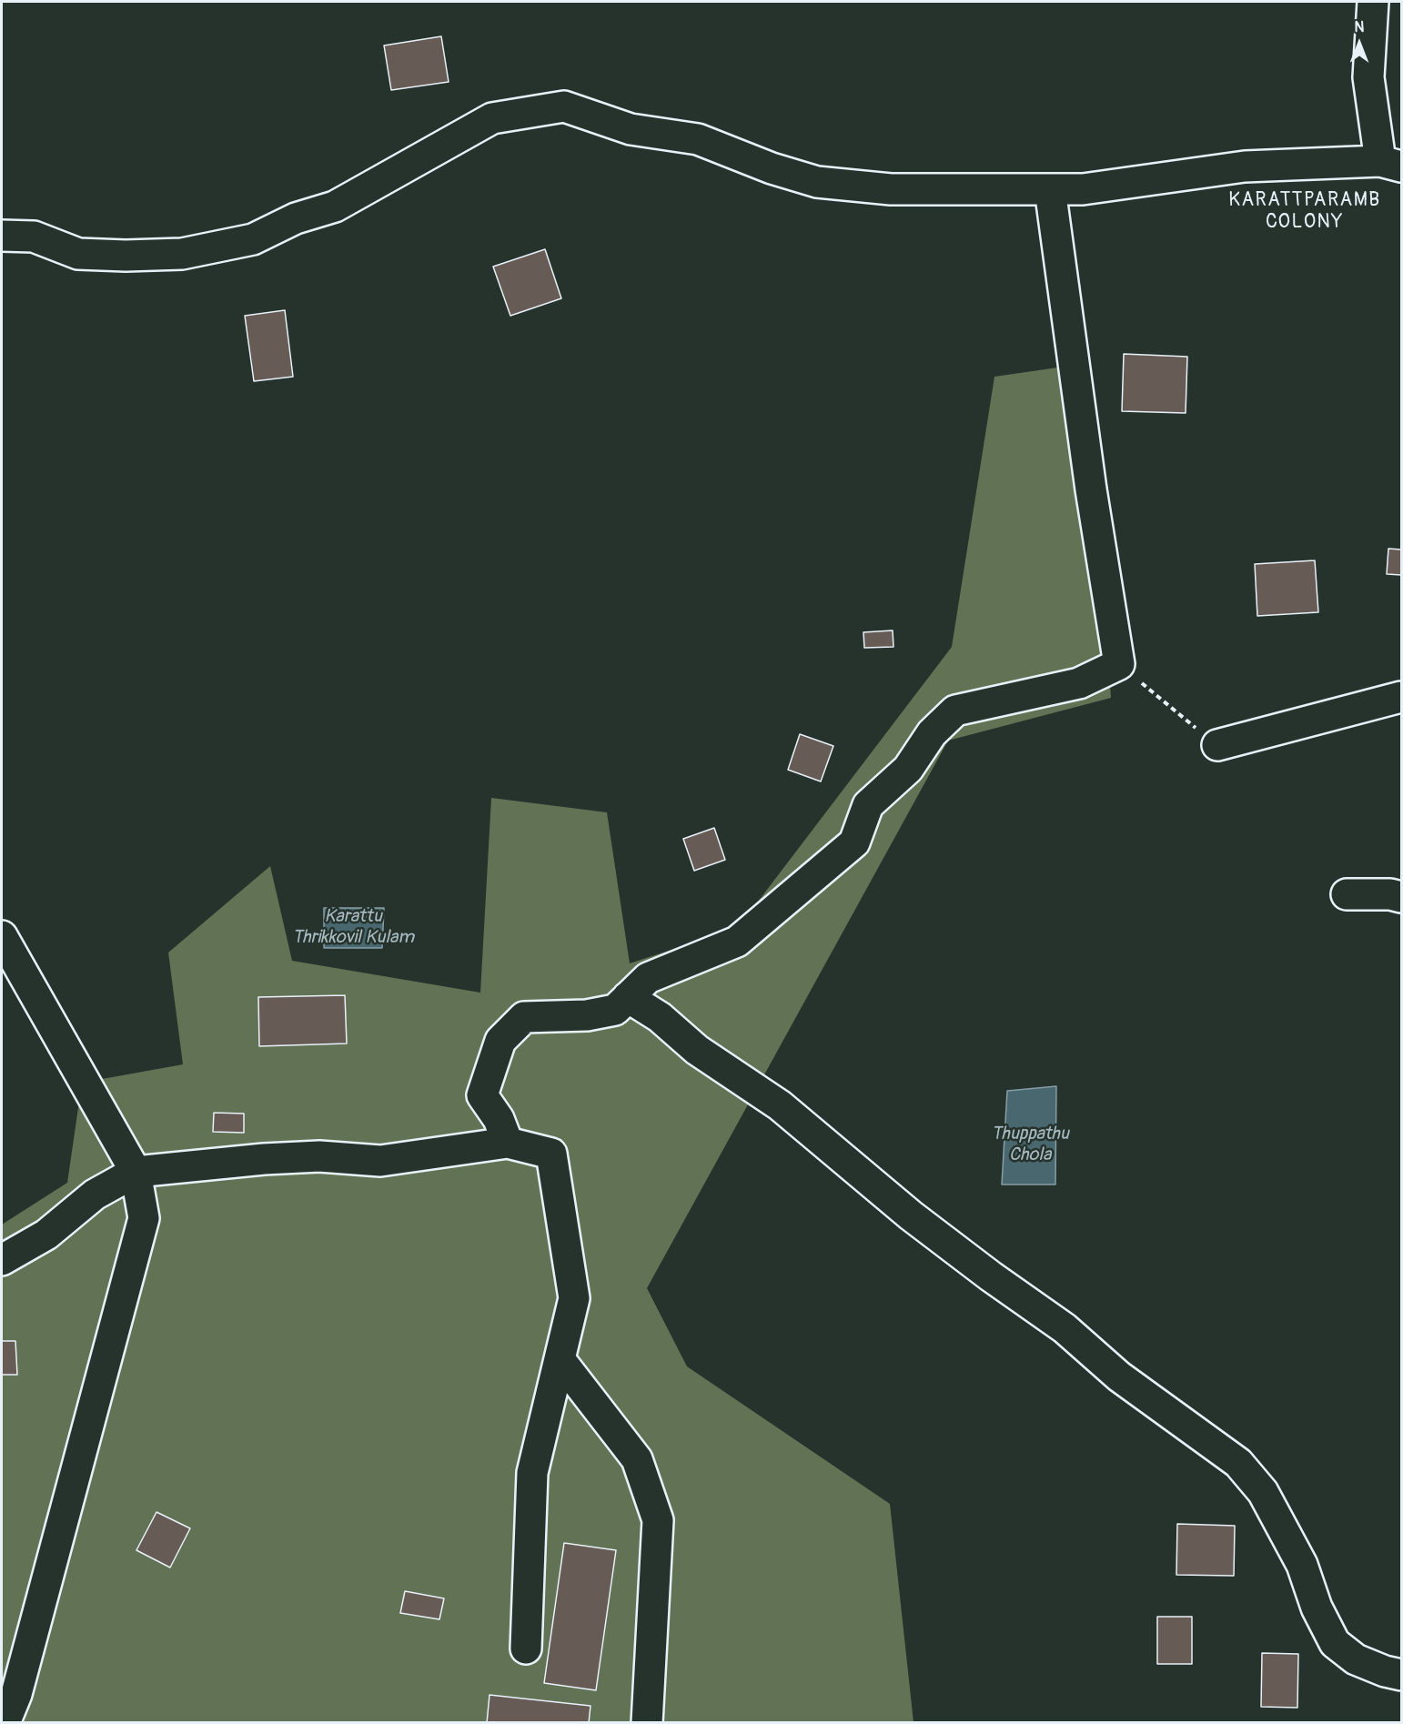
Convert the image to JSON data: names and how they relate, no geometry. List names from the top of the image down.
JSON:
{
  "districts": ["KARATTPARAMB COLONY"],
  "water": ["Karattu Thrikkovil Kulam", "Thuppathu Chola"],
  "north": "top"
}
